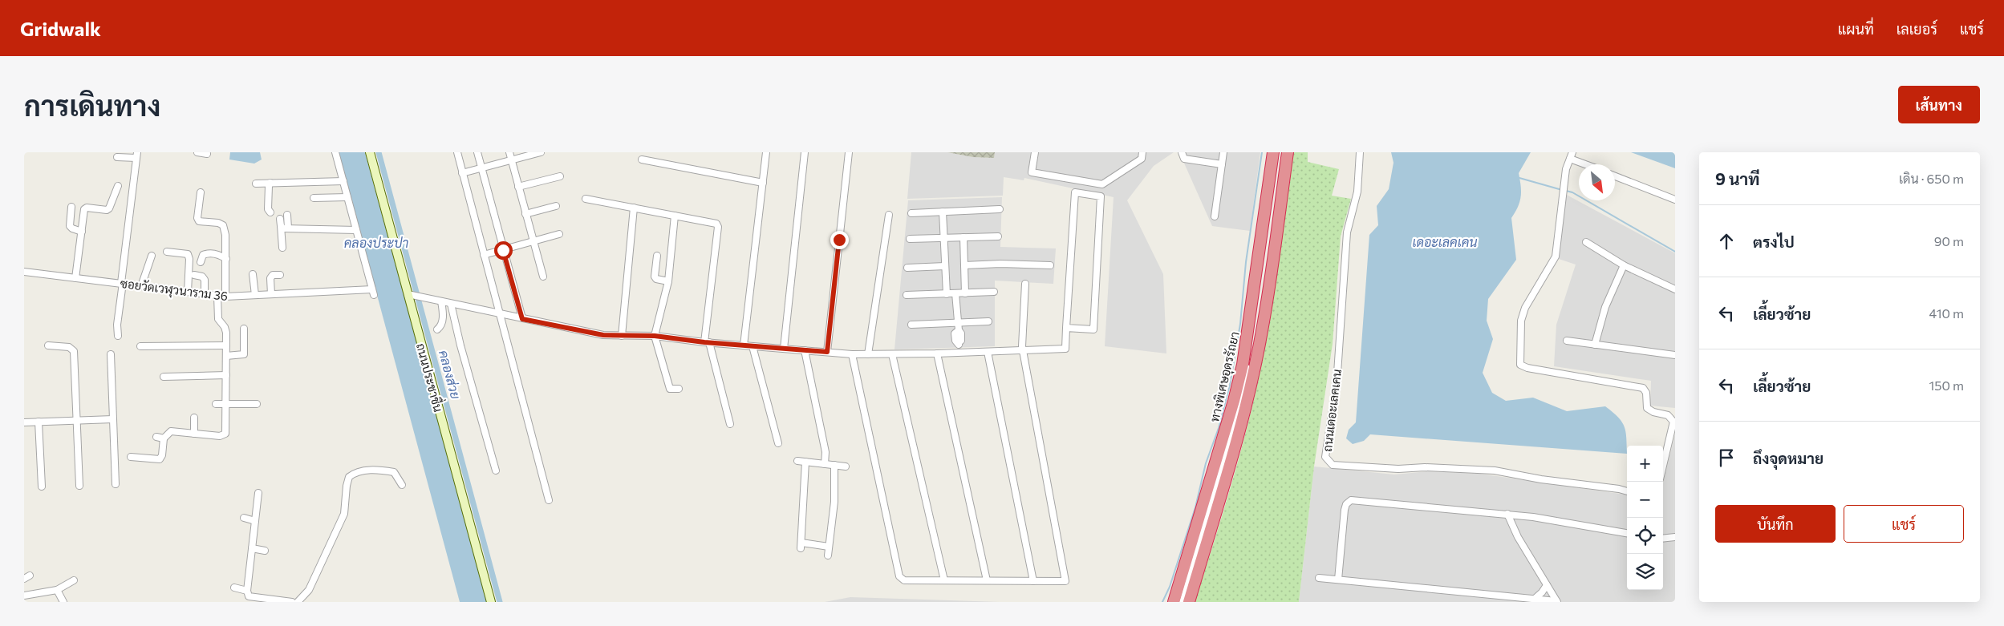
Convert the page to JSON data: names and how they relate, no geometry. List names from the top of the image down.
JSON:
{
  "streets": {
    "highway": ["ทางพิเศษอุดรรัถยา"],
    "street": ["ซอยวัดเวฬุวนาราม 36", "ถนนประชาชื่น", "ถนนเดอะเลคเคน"]
  },
  "water": ["เดอะเลคเคน", "คลองประปา", "คลองส่วย"],
  "north": "bottom right",
  "page": {
    "header": "Gridwalk",
    "nav": ["แผนที่", "เลเยอร์", "แชร์"],
    "buttons": [
      "เส้นทาง",
      ["บันทึก", "แชร์"]
    ],
    "title": "การเดินทาง",
    "heading": ["9 นาที", "เดิน · 650 m"],
    "list": [
      ["ตรงไป", "90 m"],
      ["เลี้ยวซ้าย", "410 m"],
      ["เลี้ยวซ้าย", "150 m"],
      "ถึงจุดหมาย"
    ],
    "map_buttons": ["+", "−"]
  }
}
